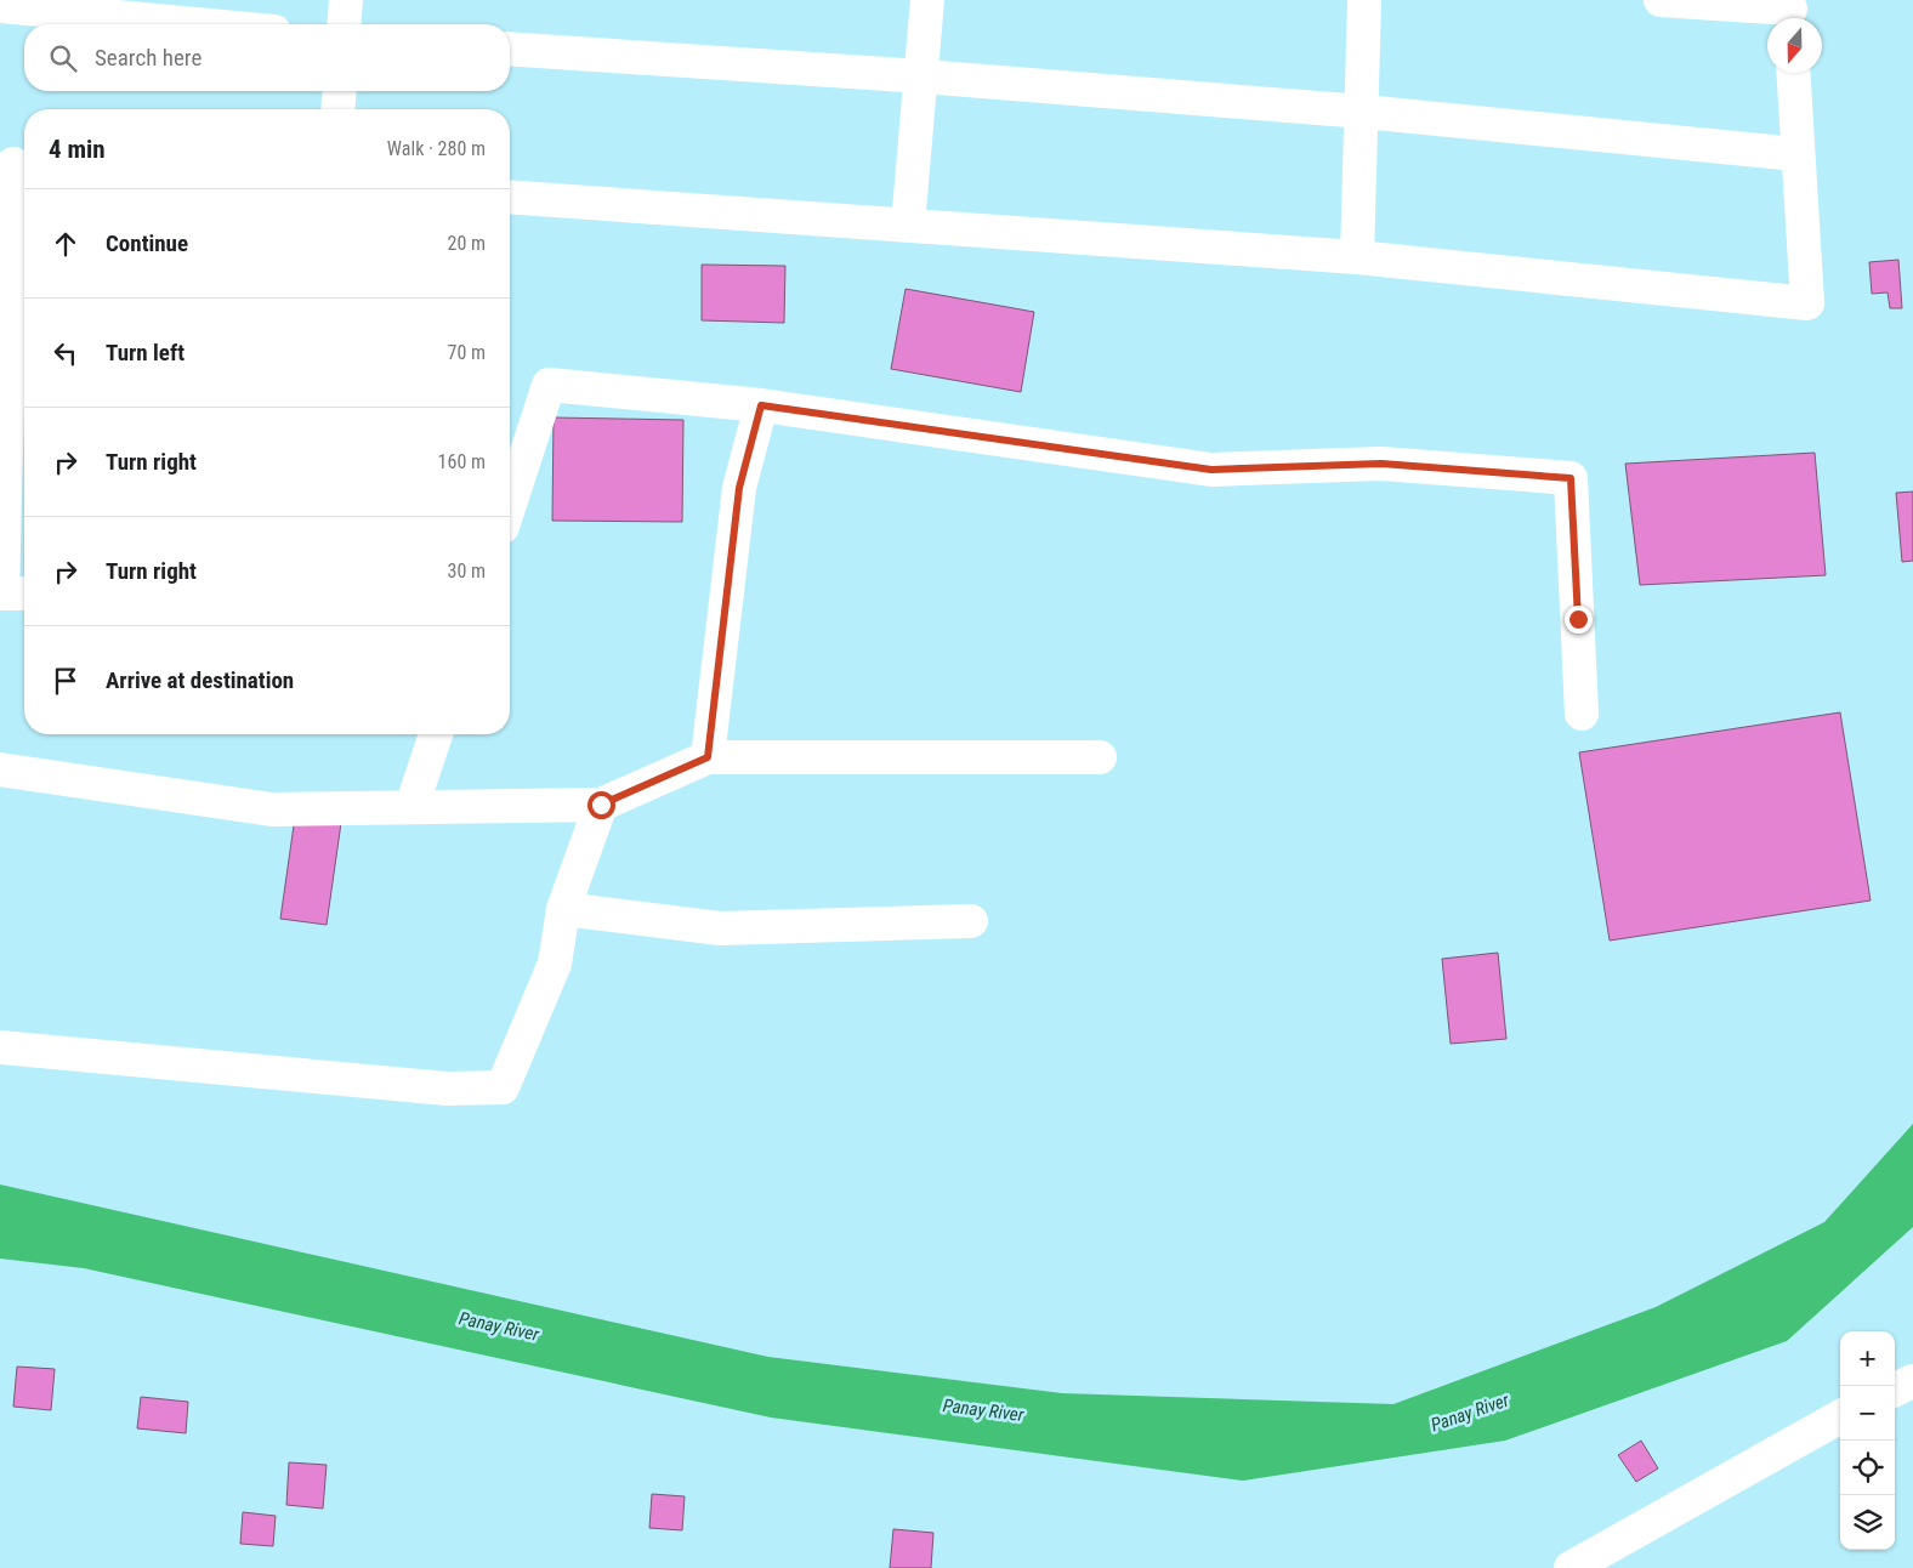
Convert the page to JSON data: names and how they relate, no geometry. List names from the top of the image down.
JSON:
{
  "water": ["Panay River"],
  "north": "bottom",
  "page": {
    "search": "Search here",
    "heading": ["4 min", "Walk · 280 m"],
    "list": [
      ["Continue", "20 m"],
      ["Turn left", "70 m"],
      ["Turn right", "160 m"],
      ["Turn right", "30 m"],
      "Arrive at destination"
    ],
    "map_buttons": ["+", "−"]
  }
}
